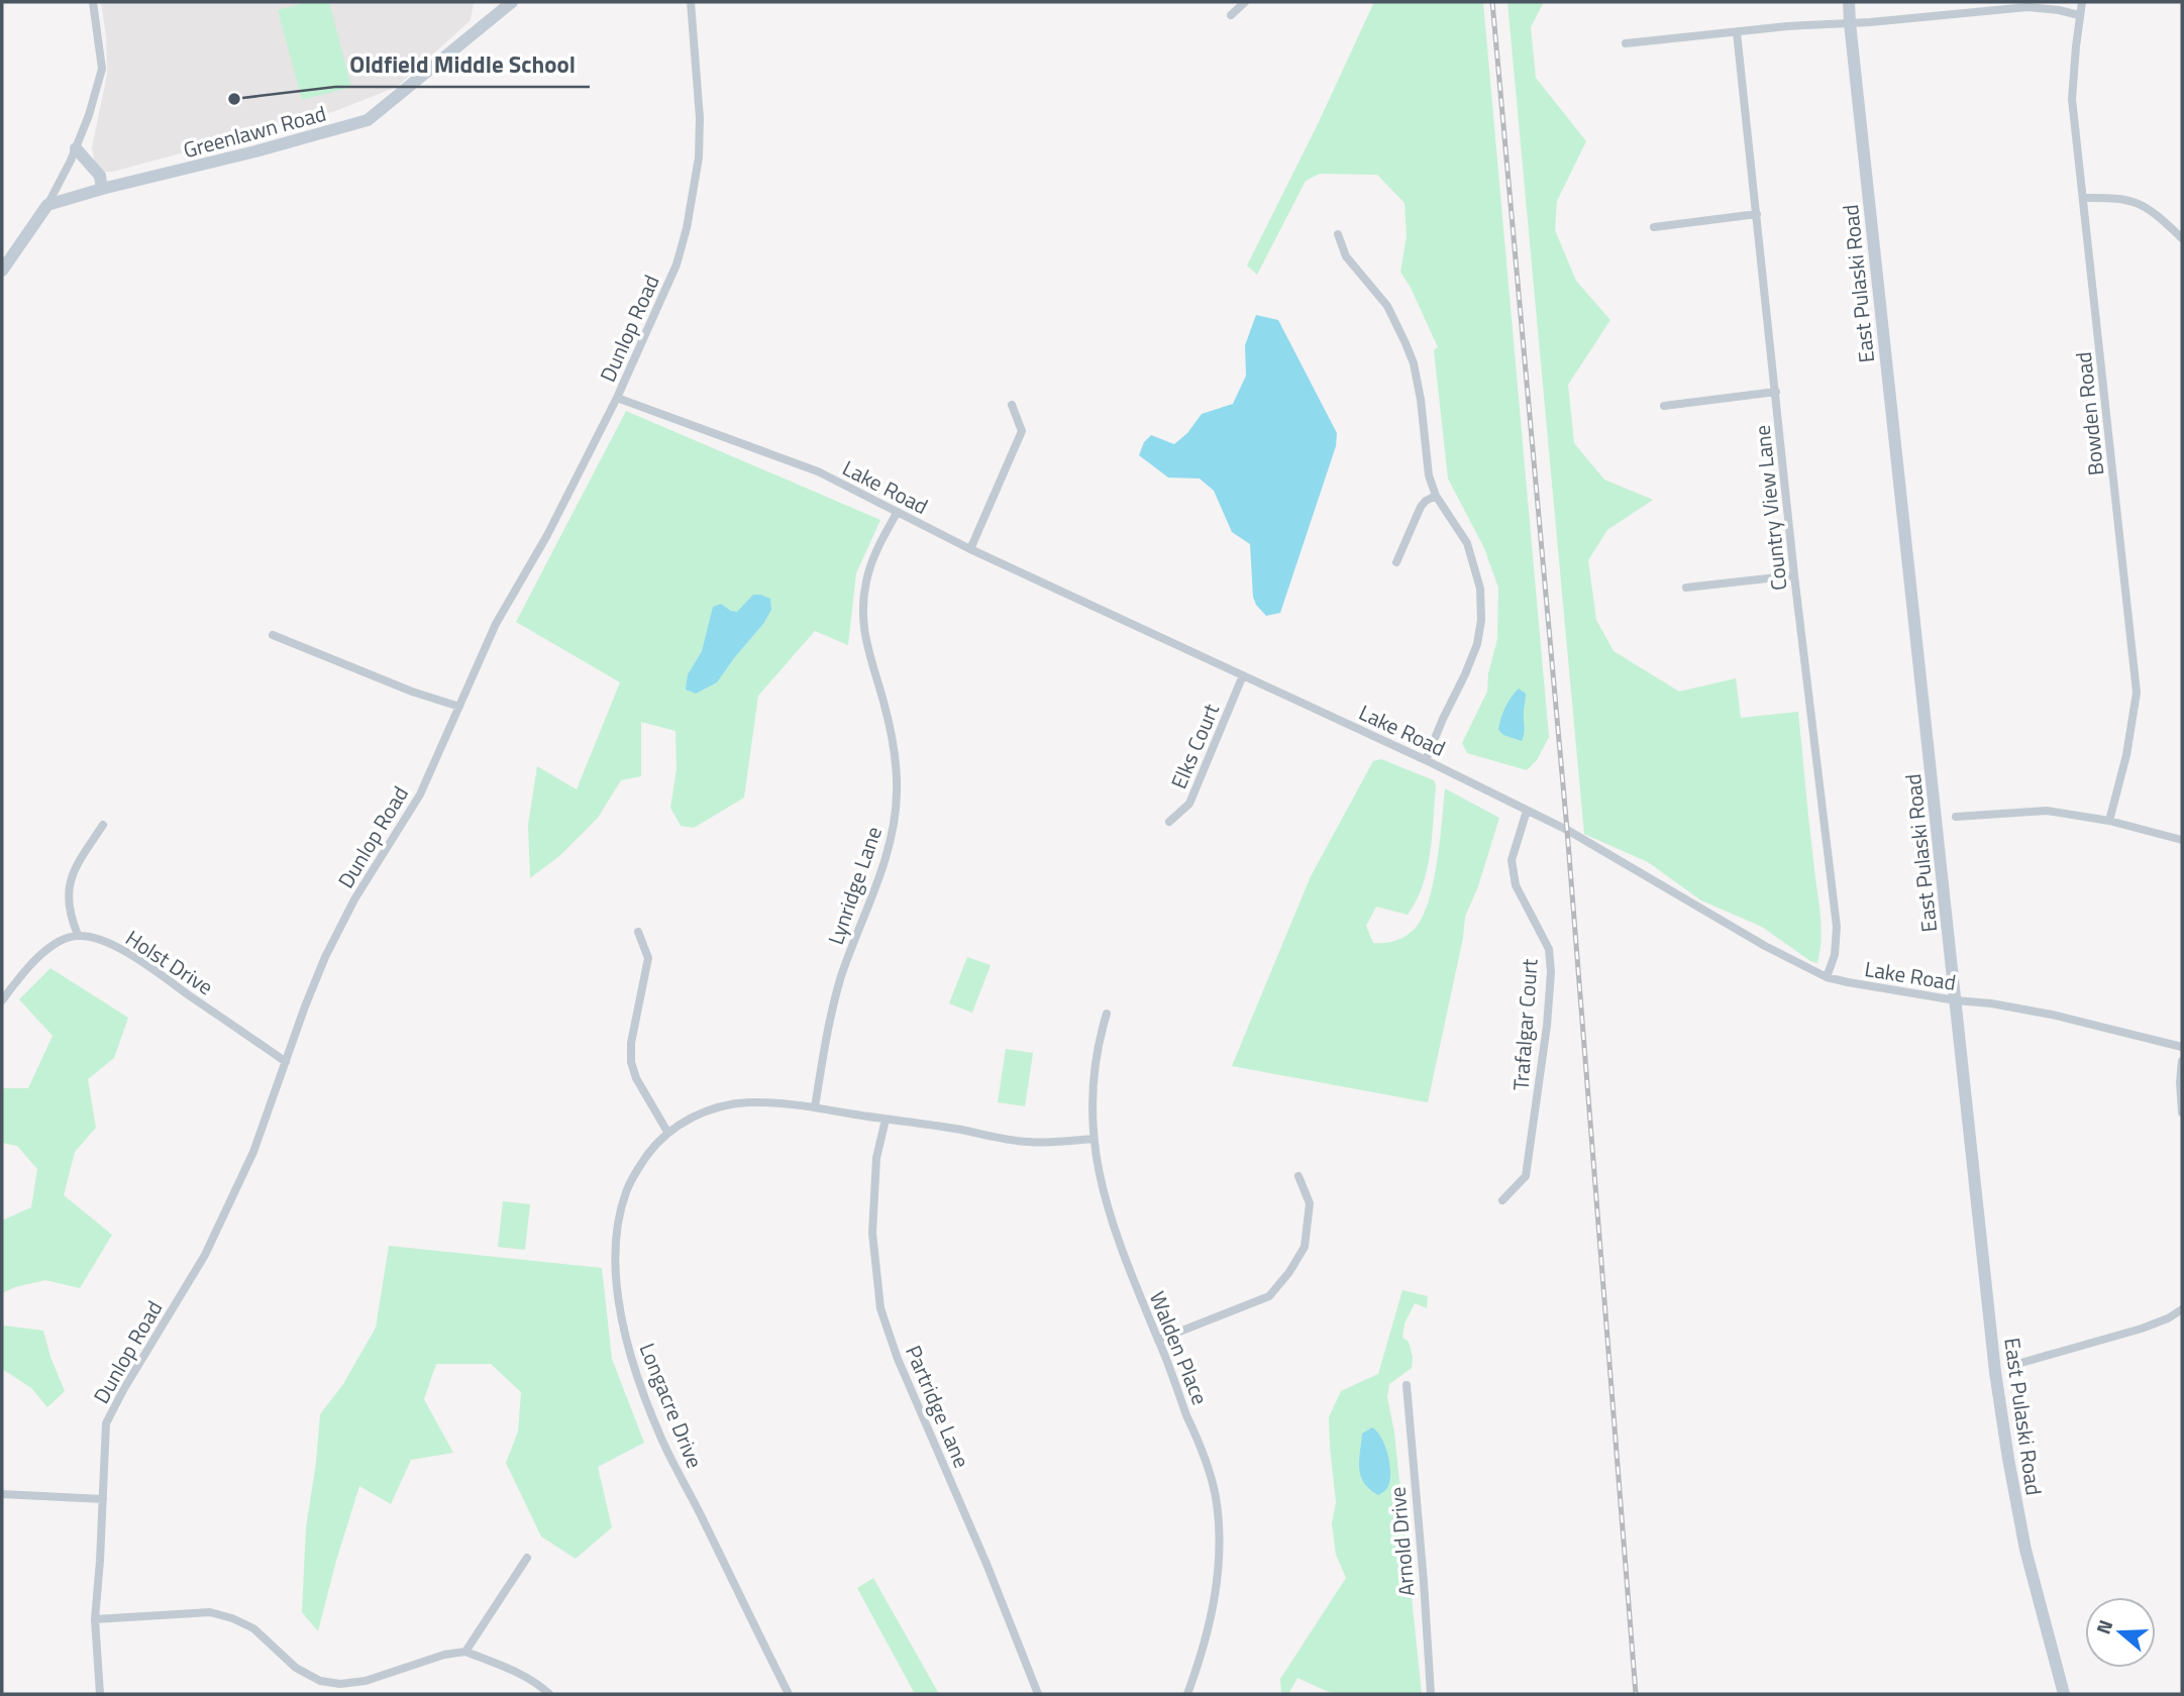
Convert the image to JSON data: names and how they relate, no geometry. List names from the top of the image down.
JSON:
{
  "streets": {
    "main road": ["Greenlawn Road", "East Pulaski Road"],
    "street": [
      "Dunlop Road",
      "Bowden Road",
      "Lake Road",
      "Country View Lane",
      "Elks Court",
      "Lynridge Lane",
      "Holst Drive",
      "Trafalgar Court",
      "Walden Place",
      "Longacre Drive",
      "Partridge Lane",
      "Arnold Drive"
    ]
  },
  "crossings": [
    ["East Pulaski Road", "Lake Road"],
    ["Dunlop Road", "Lake Road"],
    ["Dunlop Road", "Holst Drive"],
    ["Lake Road", "Country View Lane"],
    ["Lake Road", "Elks Court"],
    ["Lake Road", "Lynridge Lane"],
    ["Lake Road", "Trafalgar Court"],
    ["Lynridge Lane", "Longacre Drive"],
    ["Walden Place", "Longacre Drive"],
    ["Longacre Drive", "Partridge Lane"]
  ],
  "places": ["Oldfield Middle School"],
  "north": "left"
}
